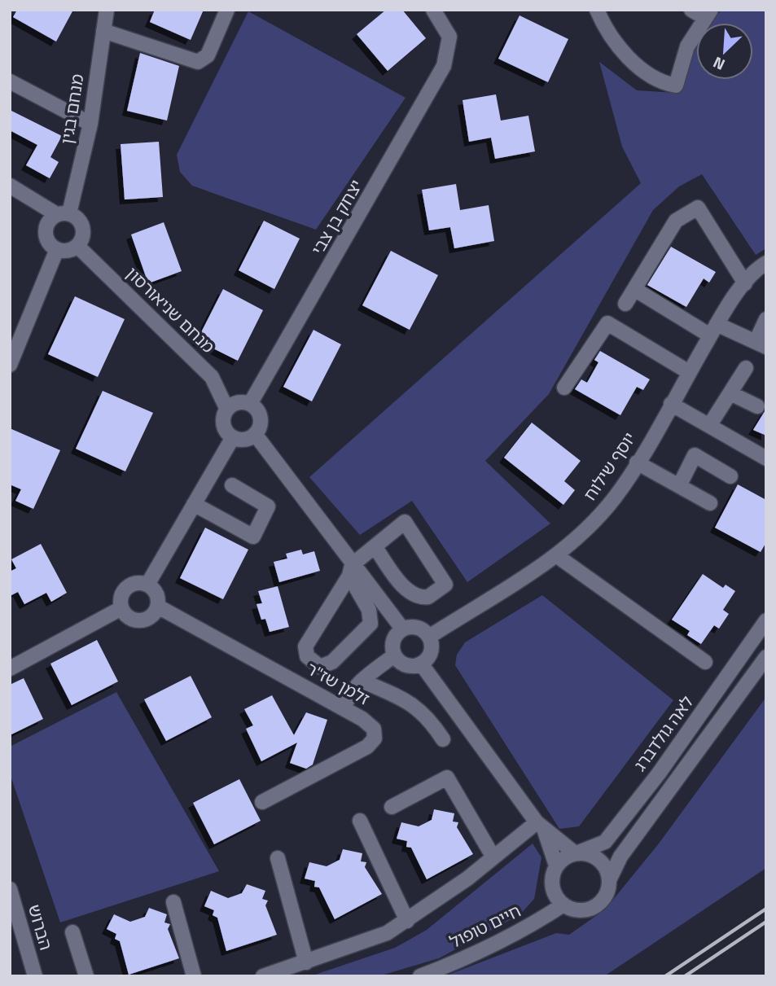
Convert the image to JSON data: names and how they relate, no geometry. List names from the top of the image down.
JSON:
{
  "streets": {
    "street": [
      "מנחם בגין",
      "יצחק בן צבי",
      "מנחם שניאורסון",
      "יוסף שילוח",
      "זלמן שז\"ר",
      "לאה גולדברג",
      "חיים טופול",
      "הברוש"
    ]
  },
  "crossings": [
    ["מנחם בגין", "מנחם שניאורסון"],
    ["יצחק בן צבי", "מנחם שניאורסון"],
    ["לאה גולדברג", "חיים טופול"]
  ],
  "north": "bottom left"
}
